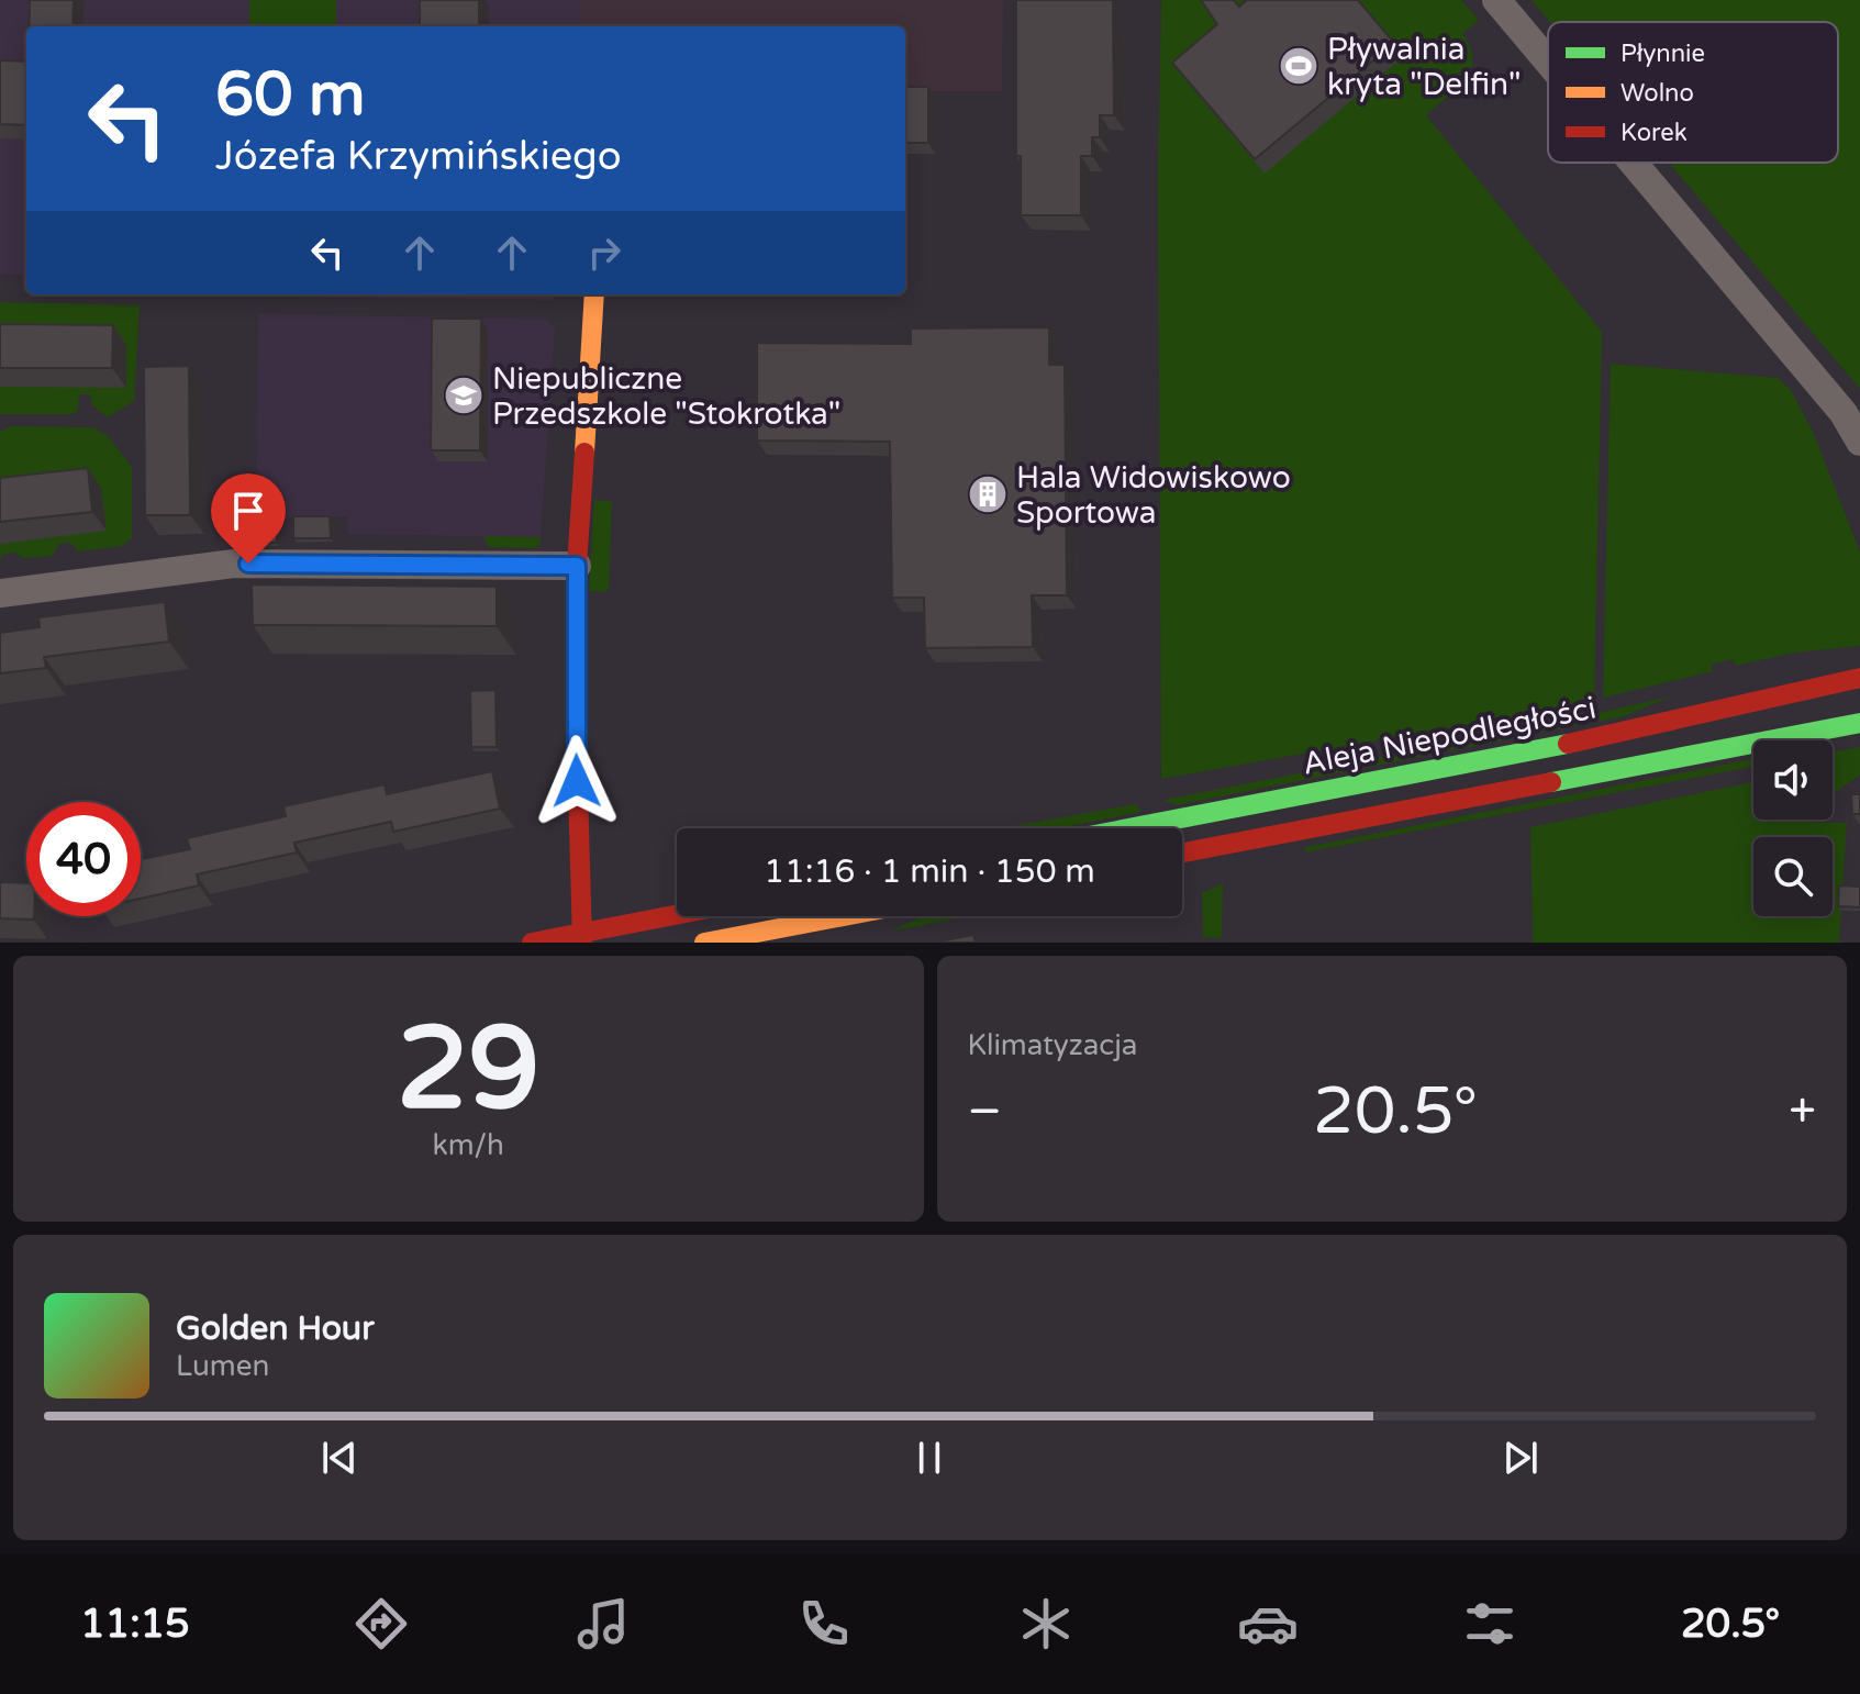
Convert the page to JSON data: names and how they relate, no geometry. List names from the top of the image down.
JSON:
{
  "streets": {
    "street": ["Aleja Niepodległości"]
  },
  "places": {
    "sports": ["Pływalnia kryta \"Delfin\""],
    "school or university": ["Niepubliczne Przedszkole \"Stokrotka\""],
    "building": ["Hala Widowiskowo Sportowa"]
  },
  "legend": ["Płynnie", "Wolno", "Korek"],
  "page": {
    "turn": ["60 m", "Józefa Krzymińskiego"],
    "limit": "40",
    "trip": "11:16 · 1 min · 150 m",
    "tile": [
      ["29", "km/h"],
      "Klimatyzacja"
    ],
    "heat": ["−", "20.5°", "+"],
    "song": ["Golden Hour", "Lumen"],
    "tabs": ["11:15", "20.5°"]
  }
}
